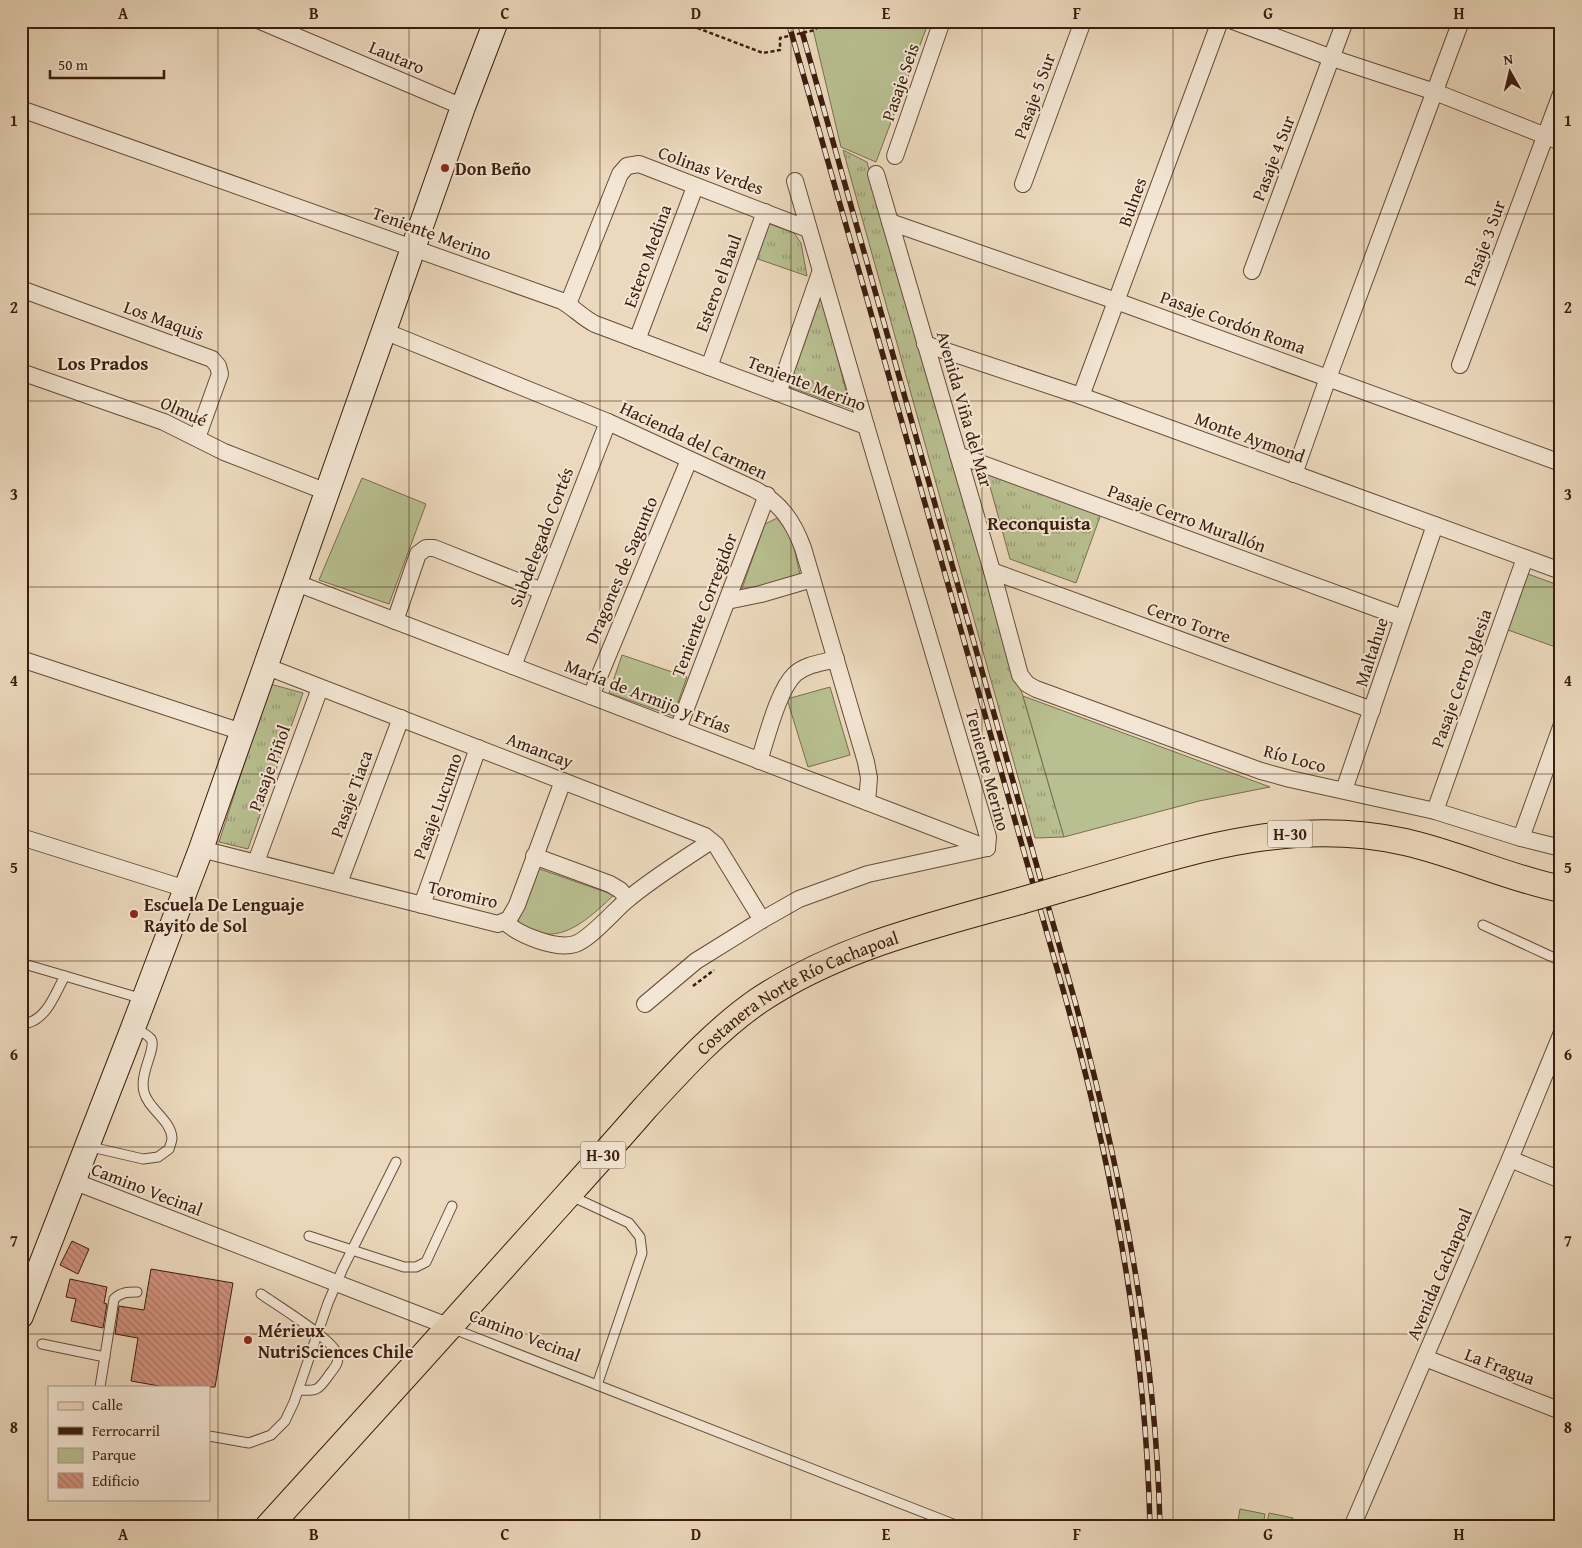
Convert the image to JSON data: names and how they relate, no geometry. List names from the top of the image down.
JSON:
{
  "streets": {
    "main road": ["H-30", "Costanera Norte Río Cachapoal"],
    "street": [
      "Lautaro",
      "Pasaje Seis",
      "Pasaje 5 Sur",
      "Pasaje 4 Sur",
      "Colinas Verdes",
      "Bulnes",
      "Teniente Merino",
      "Pasaje 3 Sur",
      "Estero Medina",
      "Estero el Baul",
      "Los Maquis",
      "Pasaje Cordón Roma",
      "Avenida Viña del Mar",
      "Olmué",
      "Monte Aymond",
      "Hacienda del Carmen",
      "Pasaje Cerro Murallón",
      "Subdelegado Cortés",
      "Dragones de Sagunto",
      "Teniente Corregidor",
      "Cerro Torre",
      "Maltahue",
      "Pasaje Cerro Iglesia",
      "María de Armijo y Frías",
      "Amancay",
      "Río Loco",
      "Pasaje Piñol",
      "Pasaje Tiaca",
      "Pasaje Lucumo",
      "Toromiro",
      "Camino Vecinal",
      "Avenida Cachapoal",
      "La Fragua"
    ]
  },
  "crossings": [
    ["Colinas Verdes", "Teniente Merino"],
    ["Colinas Verdes", "Estero Medina"],
    ["Colinas Verdes", "Estero el Baul"],
    ["Bulnes", "Pasaje Cordón Roma"],
    ["Bulnes", "Monte Aymond"],
    ["Teniente Merino", "Estero Medina"],
    ["Teniente Merino", "Estero el Baul"],
    ["Teniente Merino", "María de Armijo y Frías"],
    ["Teniente Merino", "Amancay"],
    ["Los Maquis", "Olmué"],
    ["Pasaje Cordón Roma", "Avenida Viña del Mar"],
    ["Avenida Viña del Mar", "Monte Aymond"],
    ["Avenida Viña del Mar", "Pasaje Cerro Murallón"],
    ["Avenida Viña del Mar", "Cerro Torre"],
    ["Avenida Viña del Mar", "Río Loco"],
    ["Monte Aymond", "Maltahue"],
    ["Monte Aymond", "Pasaje Cerro Iglesia"],
    ["Hacienda del Carmen", "Subdelegado Cortés"],
    ["Hacienda del Carmen", "Dragones de Sagunto"],
    ["Hacienda del Carmen", "Teniente Corregidor"],
    ["Hacienda del Carmen", "María de Armijo y Frías"],
    ["Pasaje Cerro Murallón", "Maltahue"],
    ["Subdelegado Cortés", "María de Armijo y Frías"],
    ["Dragones de Sagunto", "María de Armijo y Frías"],
    ["Teniente Corregidor", "María de Armijo y Frías"],
    ["Cerro Torre", "Maltahue"],
    ["Maltahue", "Río Loco"],
    ["Pasaje Cerro Iglesia", "Río Loco"],
    ["Amancay", "Pasaje Piñol"],
    ["Amancay", "Pasaje Tiaca"],
    ["Amancay", "Pasaje Lucumo"],
    ["Amancay", "Toromiro"],
    ["Pasaje Piñol", "Toromiro"],
    ["Pasaje Tiaca", "Toromiro"],
    ["Pasaje Lucumo", "Toromiro"],
    ["Costanera Norte Río Cachapoal", "Camino Vecinal"],
    ["Avenida Cachapoal", "La Fragua"]
  ],
  "districts": ["Los Prados", "Reconquista"],
  "places": ["Don Beño", "Escuela De Lenguaje Rayito de Sol", "Mérieux NutriSciences Chile"],
  "legend": [
    "Calle",
    "Ferrocarril",
    "Parque",
    "Edificio"
  ],
  "scale_bar": "50 m",
  "north": "top",
  "grid": {
    "columns": [
      "A",
      "B",
      "C",
      "D",
      "E",
      "F",
      "G",
      "H"
    ],
    "rows": [
      "1",
      "2",
      "3",
      "4",
      "5",
      "6",
      "7",
      "8"
    ]
  }
}
